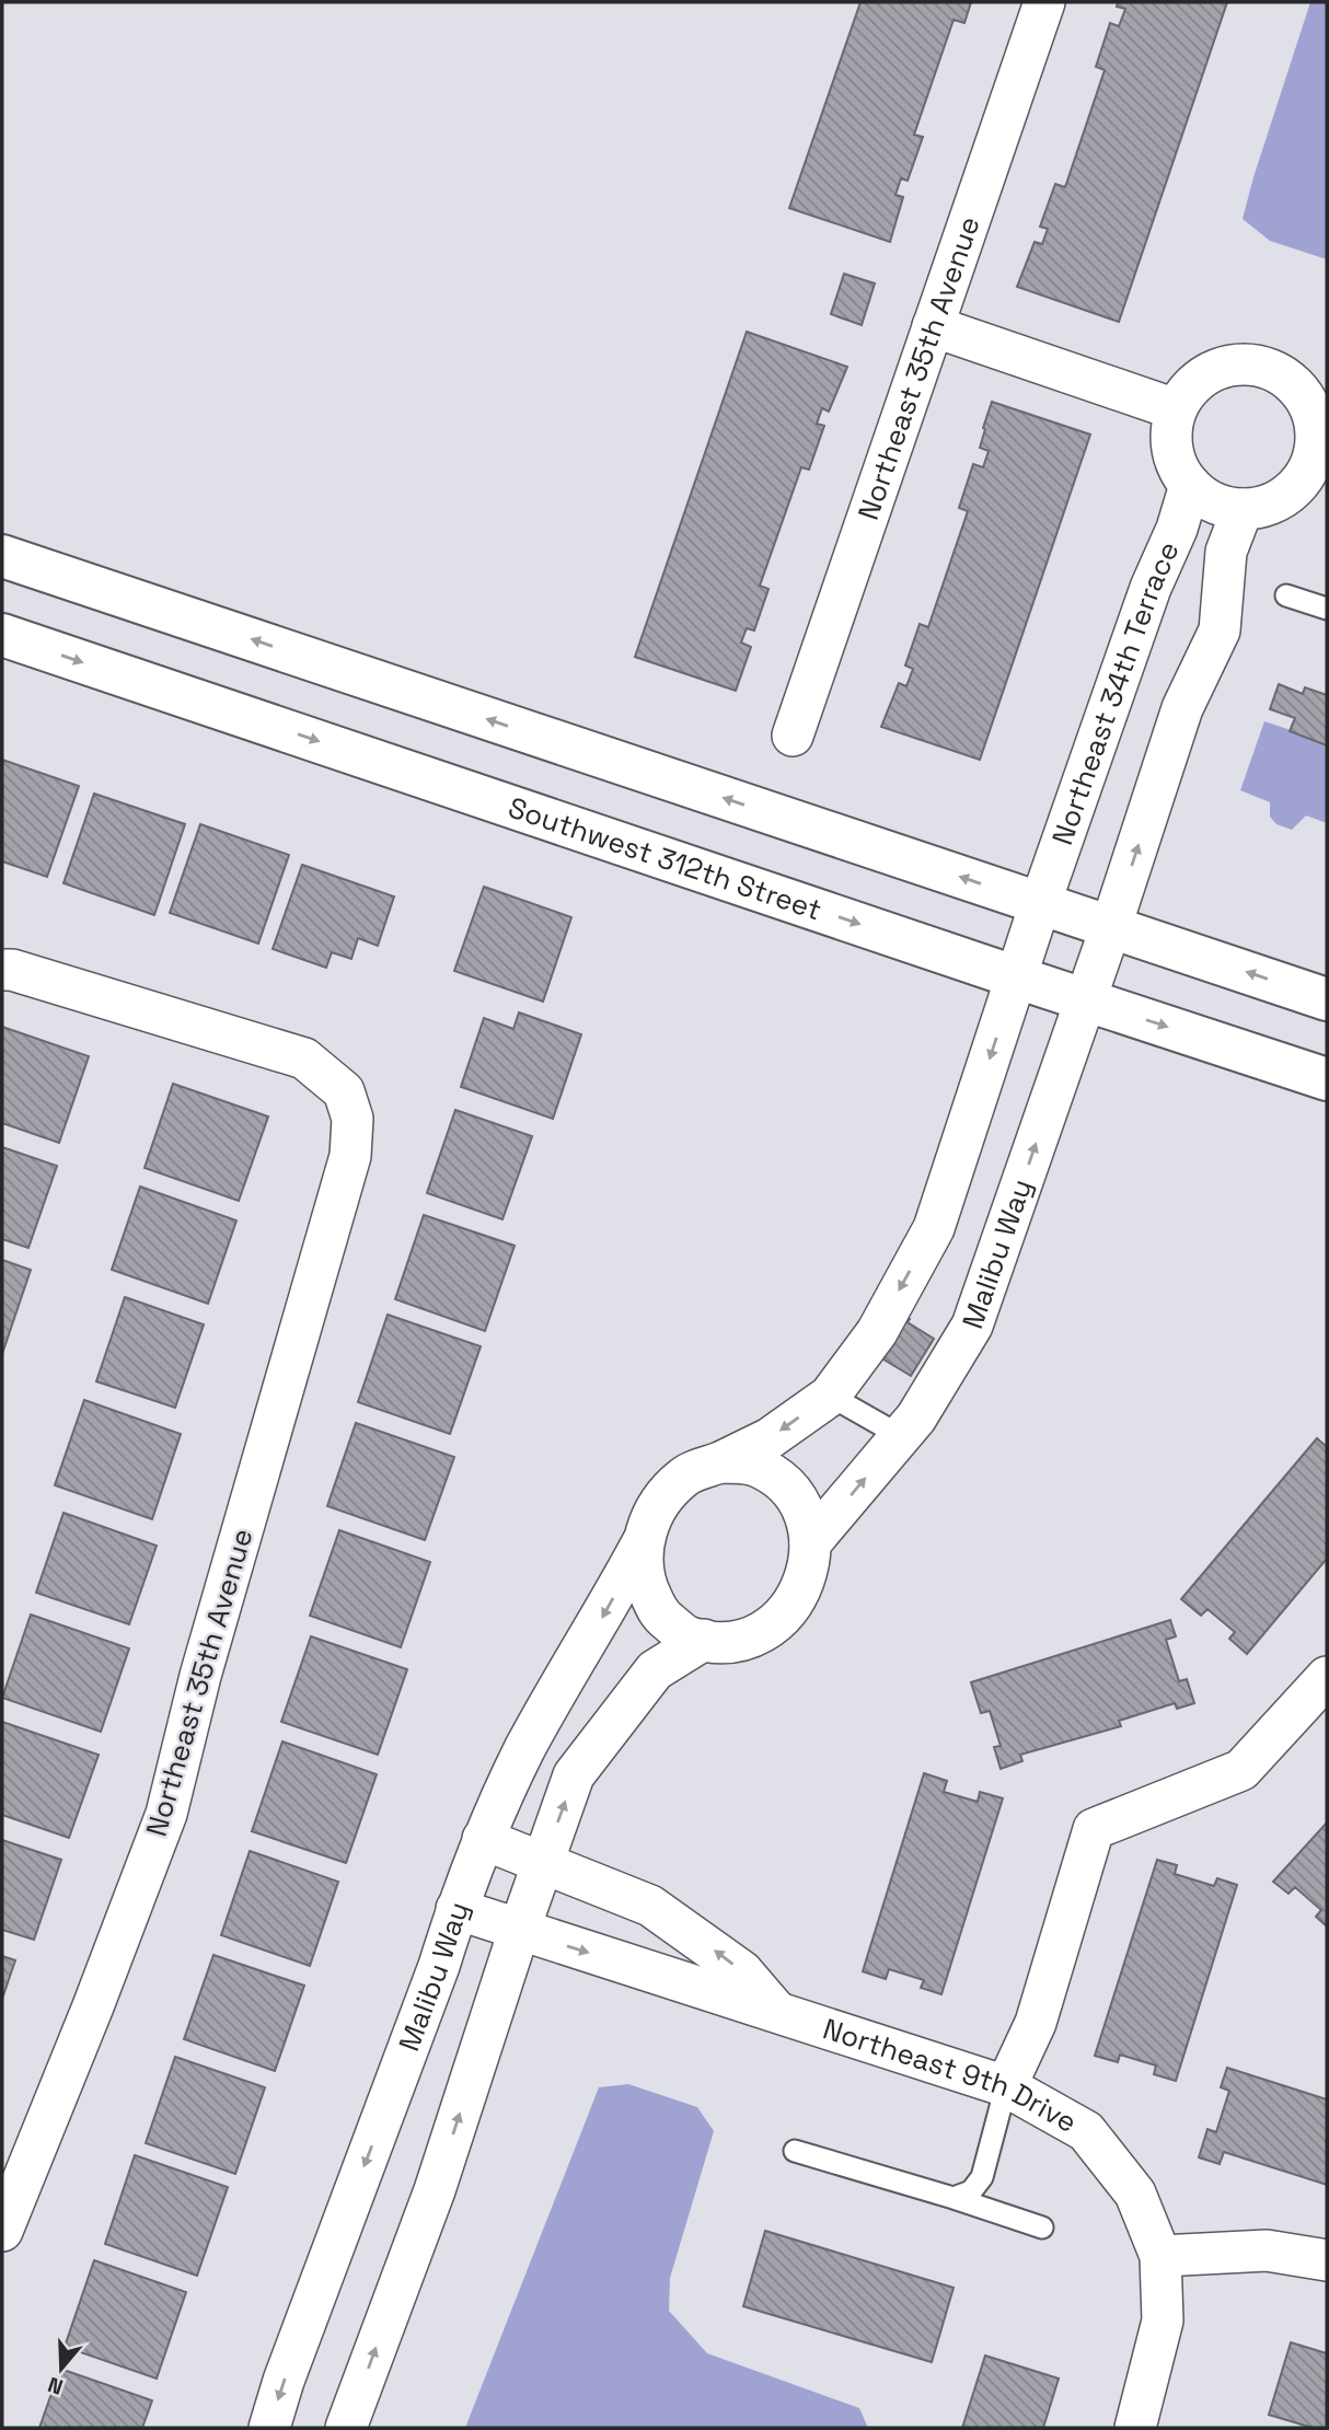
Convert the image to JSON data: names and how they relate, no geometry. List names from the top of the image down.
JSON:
{
  "streets": {
    "main road": ["Southwest 312th Street"],
    "street": [
      "Northeast 35th Avenue",
      "Northeast 34th Terrace",
      "Malibu Way",
      "Northeast 9th Drive"
    ]
  },
  "crossings": [
    ["Northeast 34th Terrace", "Malibu Way"],
    ["Southwest 312th Street", "Malibu Way"],
    ["Malibu Way", "Northeast 9th Drive"]
  ],
  "north": "bottom"
}
